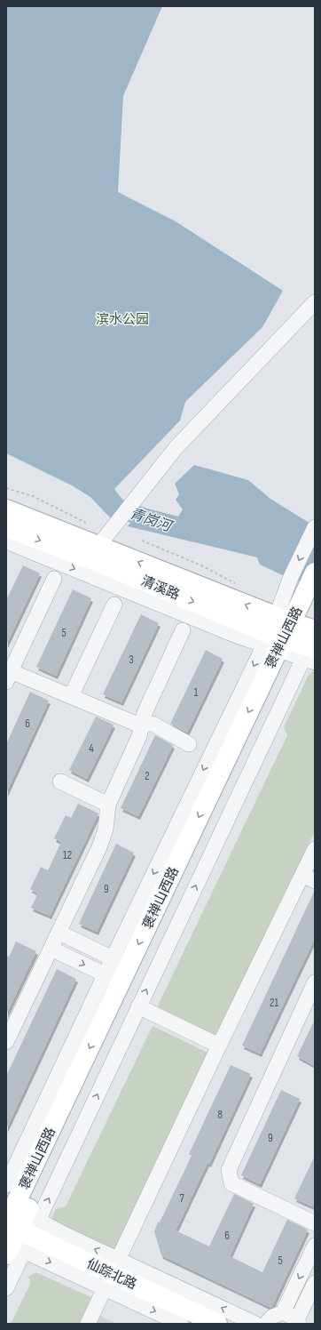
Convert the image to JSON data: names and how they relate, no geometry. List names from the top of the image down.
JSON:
{
  "streets": {
    "main road": ["清溪路", "褒禅山西路", "仙踪北路"]
  },
  "crossings": [
    ["清溪路", "褒禅山西路"],
    ["褒禅山西路", "仙踪北路"]
  ],
  "water": ["青岗河"],
  "parks": ["滨水公园"],
  "house_numbers": [
    "5",
    "3",
    "1",
    "6",
    "4",
    "2",
    "12",
    "9",
    "21",
    "8",
    "9",
    "7",
    "6",
    "5"
  ]
}
